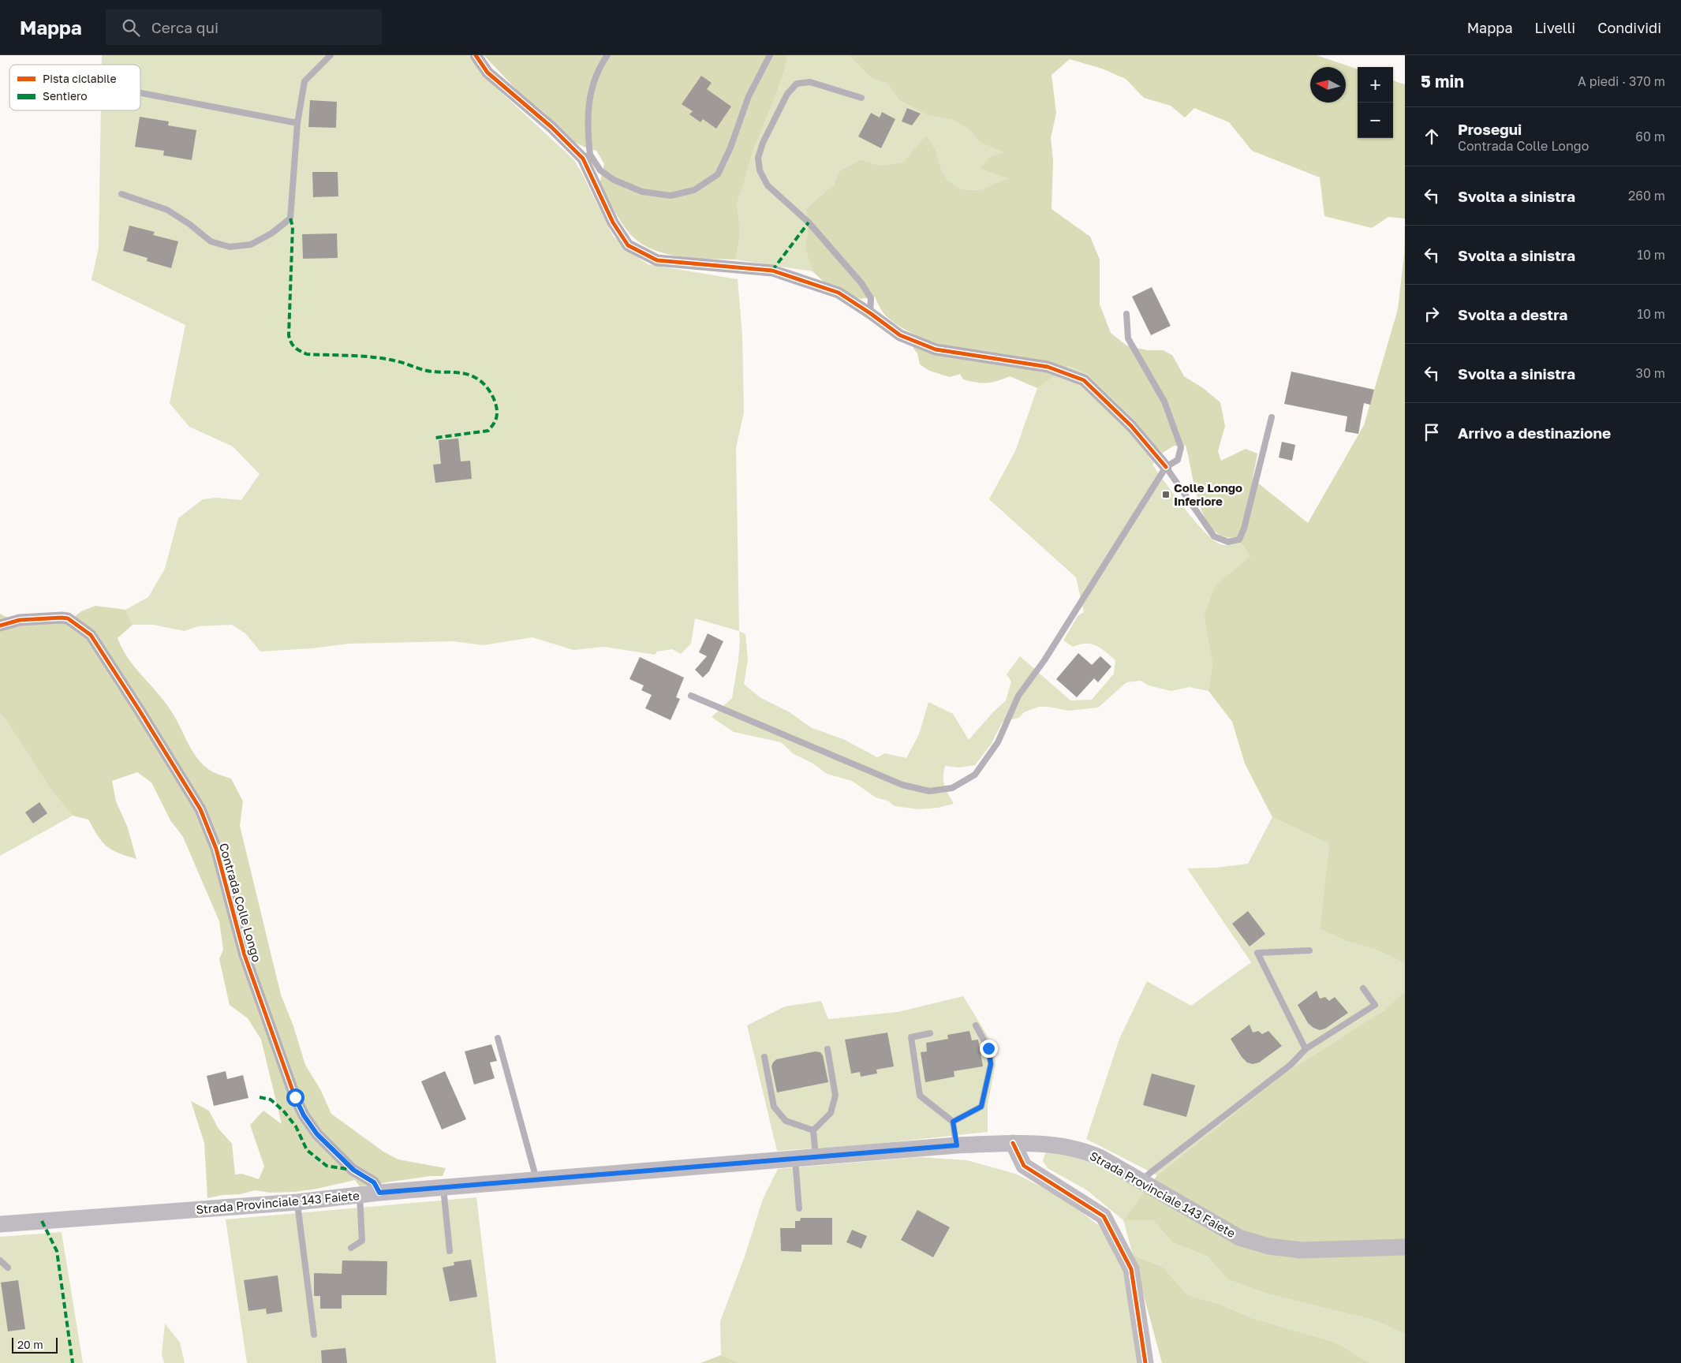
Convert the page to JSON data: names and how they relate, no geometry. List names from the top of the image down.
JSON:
{
  "streets": {
    "main road": ["Strada Provinciale 143 Faiete"],
    "street": ["Contrada Colle Longo"]
  },
  "crossings": [
    ["Contrada Colle Longo", "Strada Provinciale 143 Faiete"]
  ],
  "places": {
    "transit": ["Colle Longo Inferiore"]
  },
  "legend": ["Pista ciclabile", "Sentiero"],
  "scale_bar": "20 m",
  "north": "left",
  "page": {
    "header": "Mappa",
    "search": "Cerca qui",
    "nav": ["Mappa", "Livelli", "Condividi"],
    "heading": ["5 min", "A piedi · 370 m"],
    "map_buttons": ["+", "−"],
    "list": [
      ["Prosegui", "Contrada Colle Longo", "60 m"],
      ["Svolta a sinistra", "260 m"],
      ["Svolta a sinistra", "10 m"],
      ["Svolta a destra", "10 m"],
      ["Svolta a sinistra", "30 m"],
      "Arrivo a destinazione"
    ],
    "scale": "20 m"
  }
}
